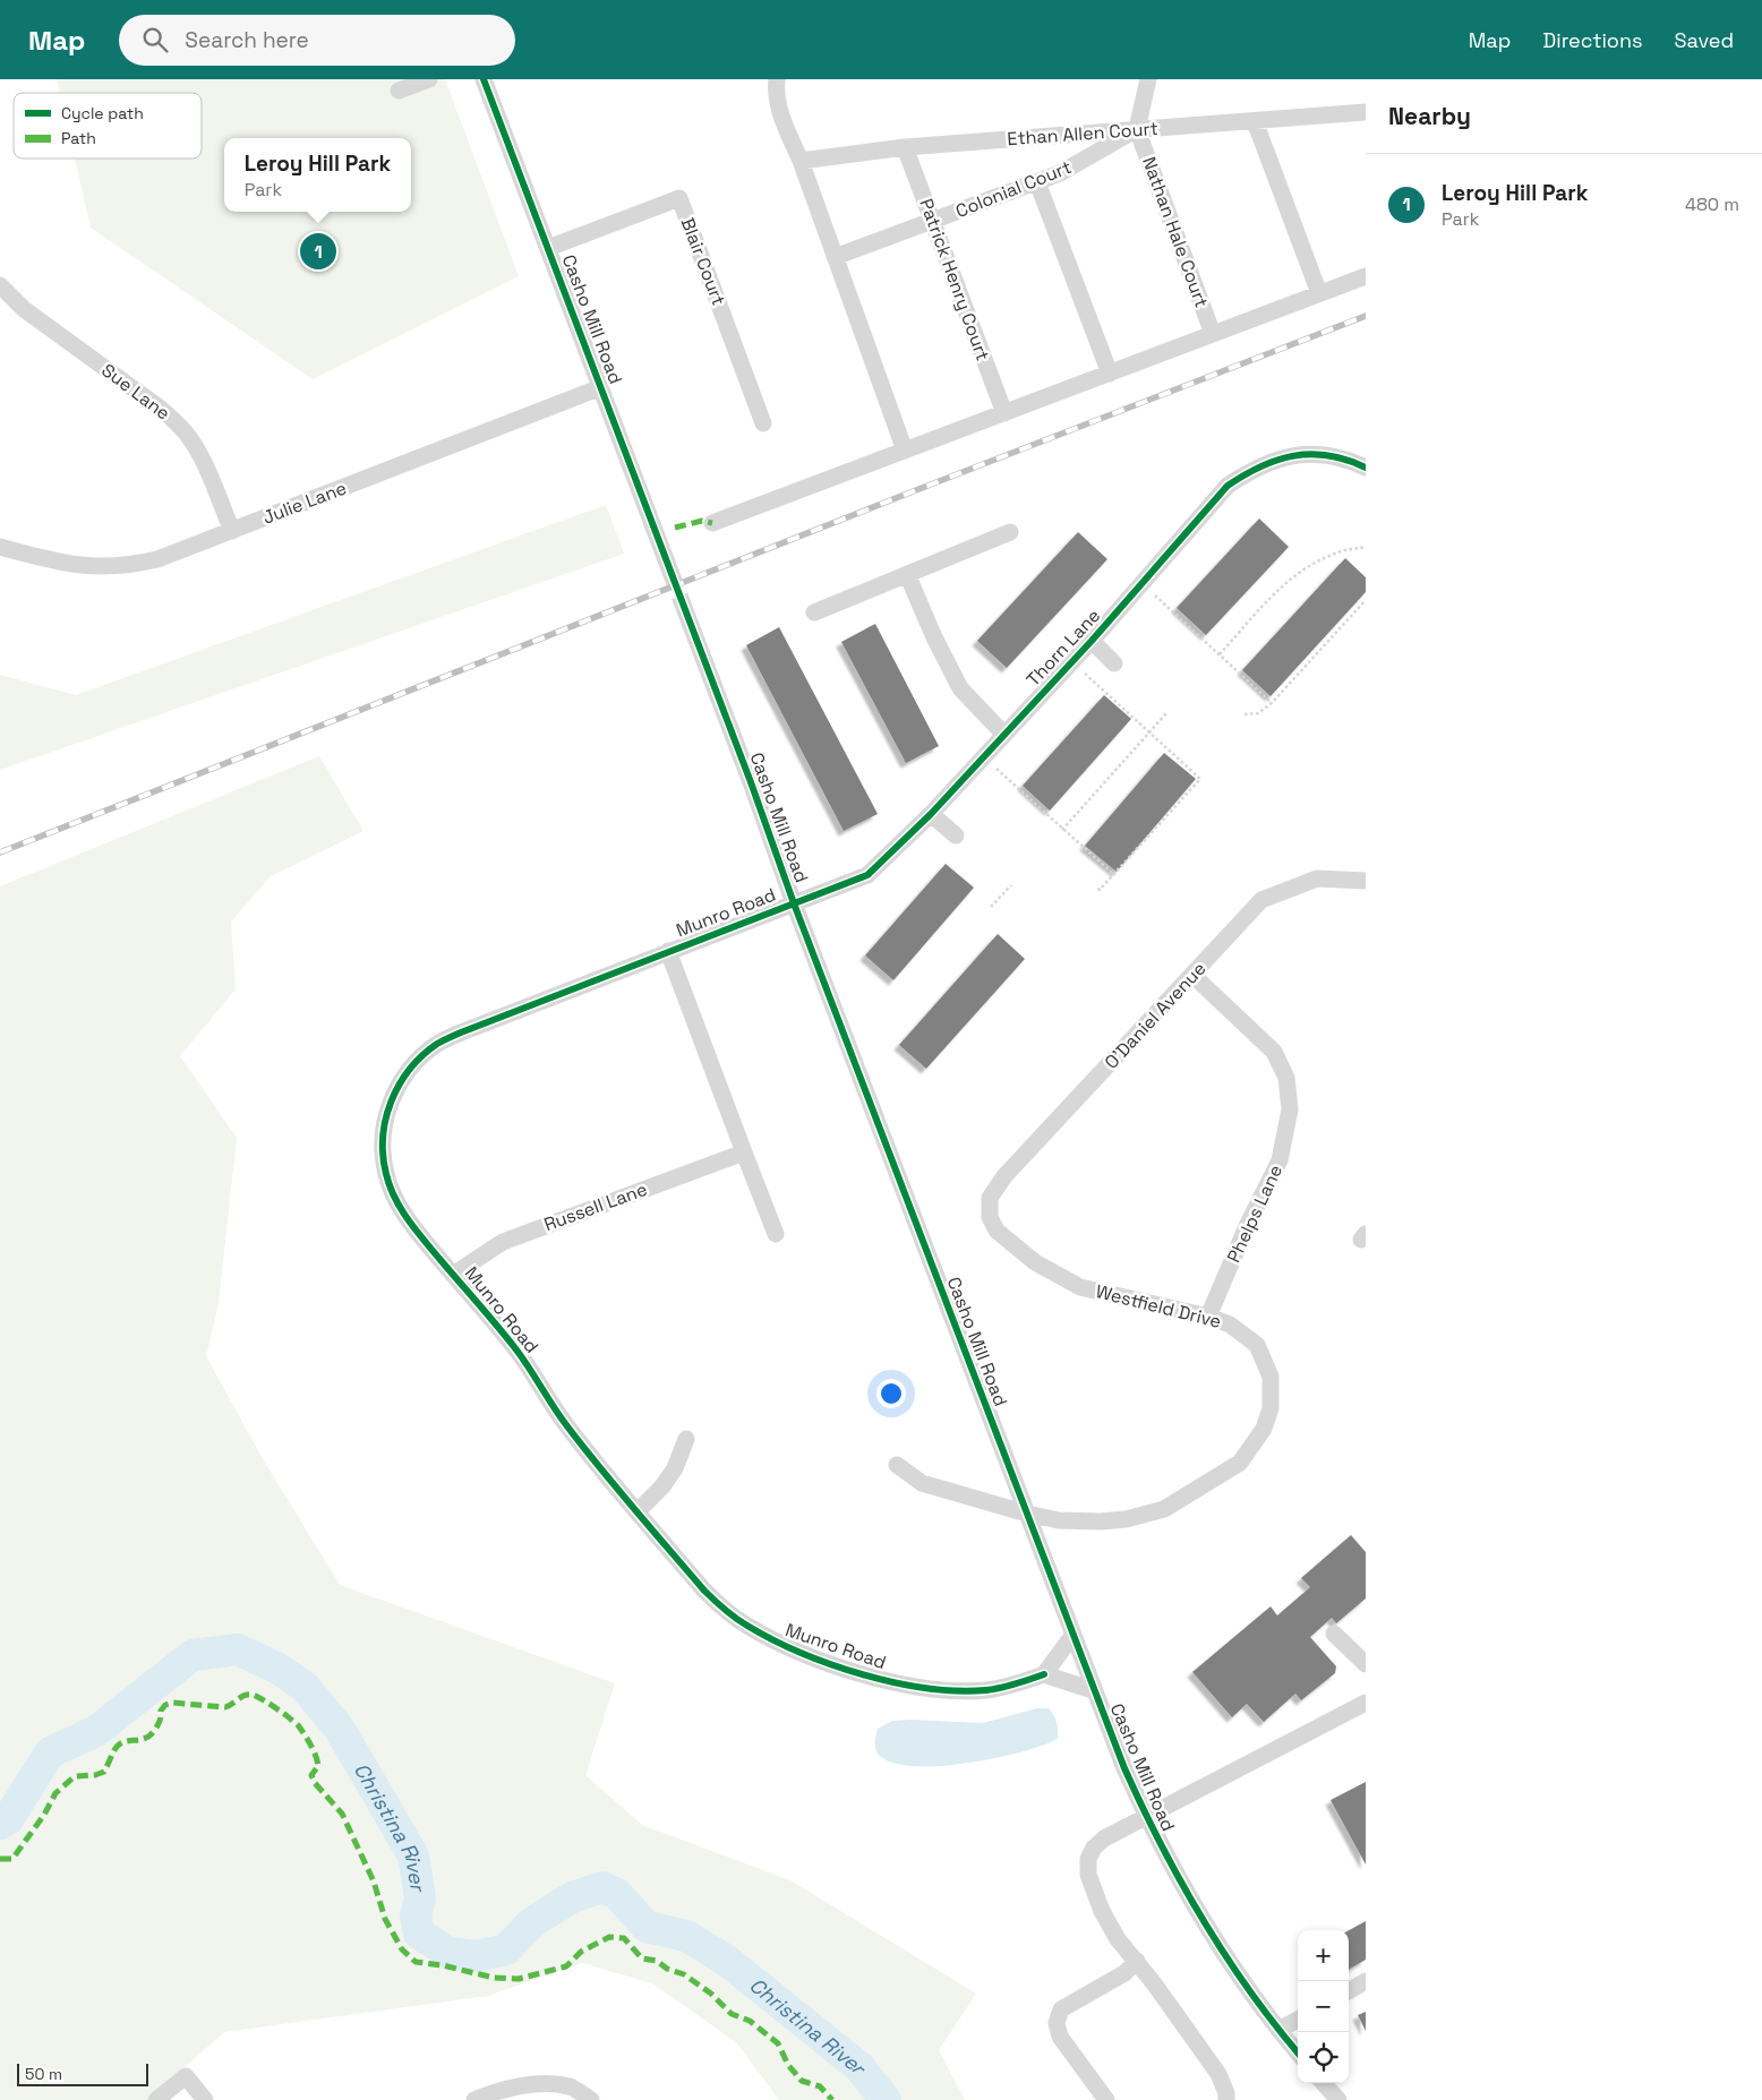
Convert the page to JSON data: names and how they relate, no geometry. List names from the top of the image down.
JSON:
{
  "streets": {
    "street": [
      "Ethan Allen Court",
      "Colonial Court",
      "Nathan Hale Court",
      "Blair Court",
      "Patrick Henry Court",
      "Casho Mill Road",
      "Sue Lane",
      "Julie Lane",
      "Thorn Lane",
      "Munro Road",
      "O'Daniel Avenue",
      "Russell Lane",
      "Phelps Lane",
      "Westfield Drive"
    ]
  },
  "crossings": [
    ["Ethan Allen Court", "Colonial Court"],
    ["Ethan Allen Court", "Nathan Hale Court"],
    ["Ethan Allen Court", "Patrick Henry Court"],
    ["Colonial Court", "Nathan Hale Court"],
    ["Colonial Court", "Patrick Henry Court"],
    ["Blair Court", "Casho Mill Road"],
    ["Casho Mill Road", "Julie Lane"],
    ["Casho Mill Road", "Thorn Lane"],
    ["Casho Mill Road", "Munro Road"],
    ["Casho Mill Road", "Westfield Drive"],
    ["Sue Lane", "Julie Lane"],
    ["Thorn Lane", "Munro Road"],
    ["Munro Road", "Russell Lane"],
    ["O'Daniel Avenue", "Phelps Lane"],
    ["O'Daniel Avenue", "Westfield Drive"],
    ["Phelps Lane", "Westfield Drive"]
  ],
  "water": ["Christina River"],
  "legend": ["Cycle path", "Path"],
  "scale_bar": "50 m",
  "page": {
    "header": "Map",
    "search": "Search here",
    "nav": ["Map", "Directions", "Saved"],
    "heading": "Nearby",
    "popup": ["Leroy Hill Park", "Park"],
    "list": [
      {
        "mark": "1",
        "name": "Leroy Hill Park",
        "note": "Park",
        "value": "480 m"
      }
    ],
    "pins": "1",
    "map_buttons": ["+", "−"],
    "scale": "50 m"
  }
}
